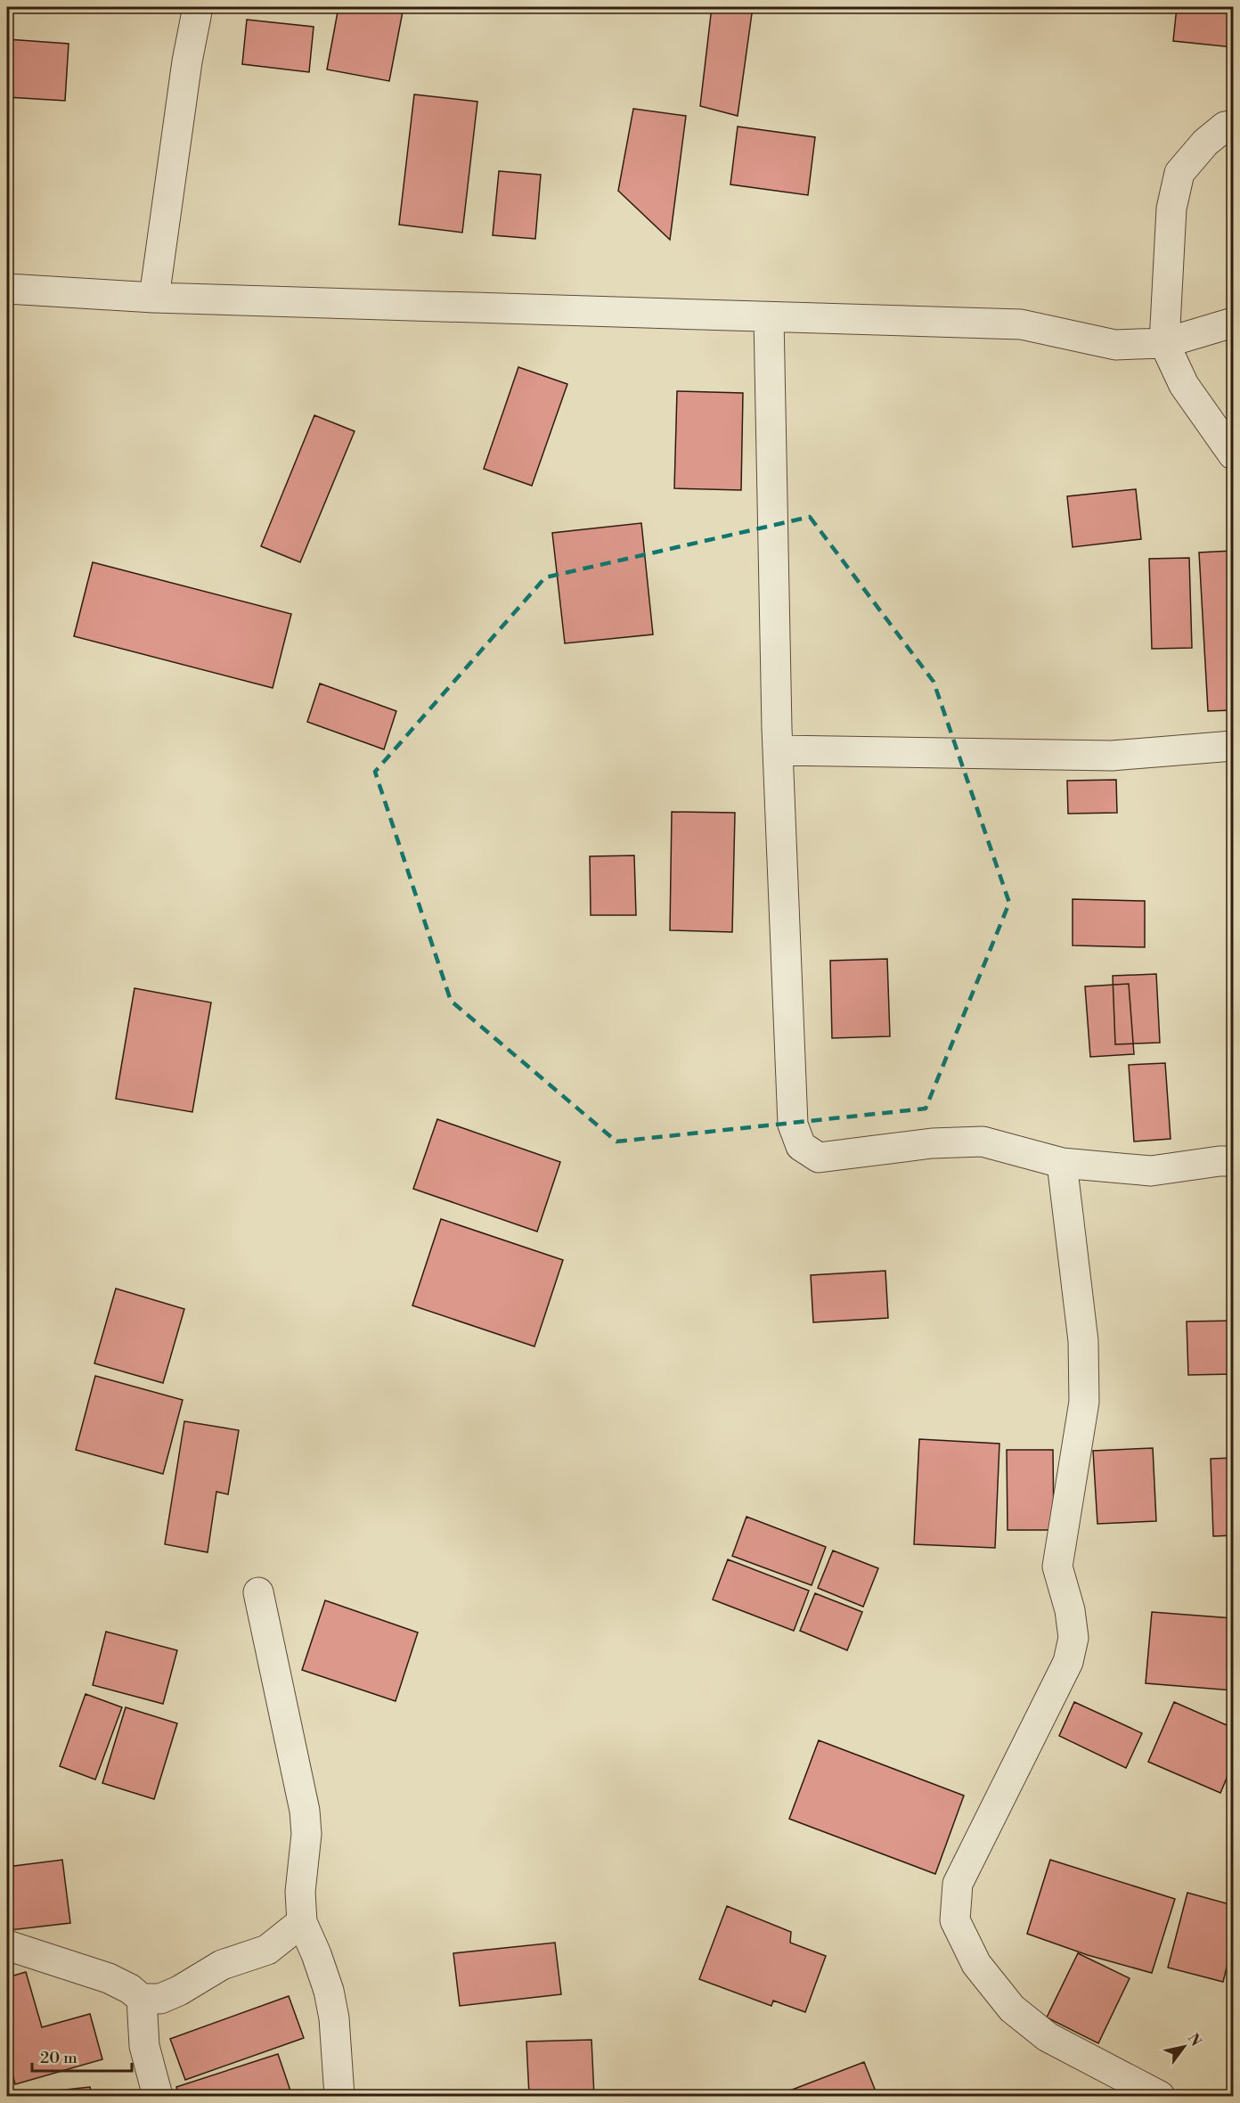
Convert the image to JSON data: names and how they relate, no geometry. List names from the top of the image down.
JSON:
{
  "scale_bar": "20 m",
  "north": "top right"
}
